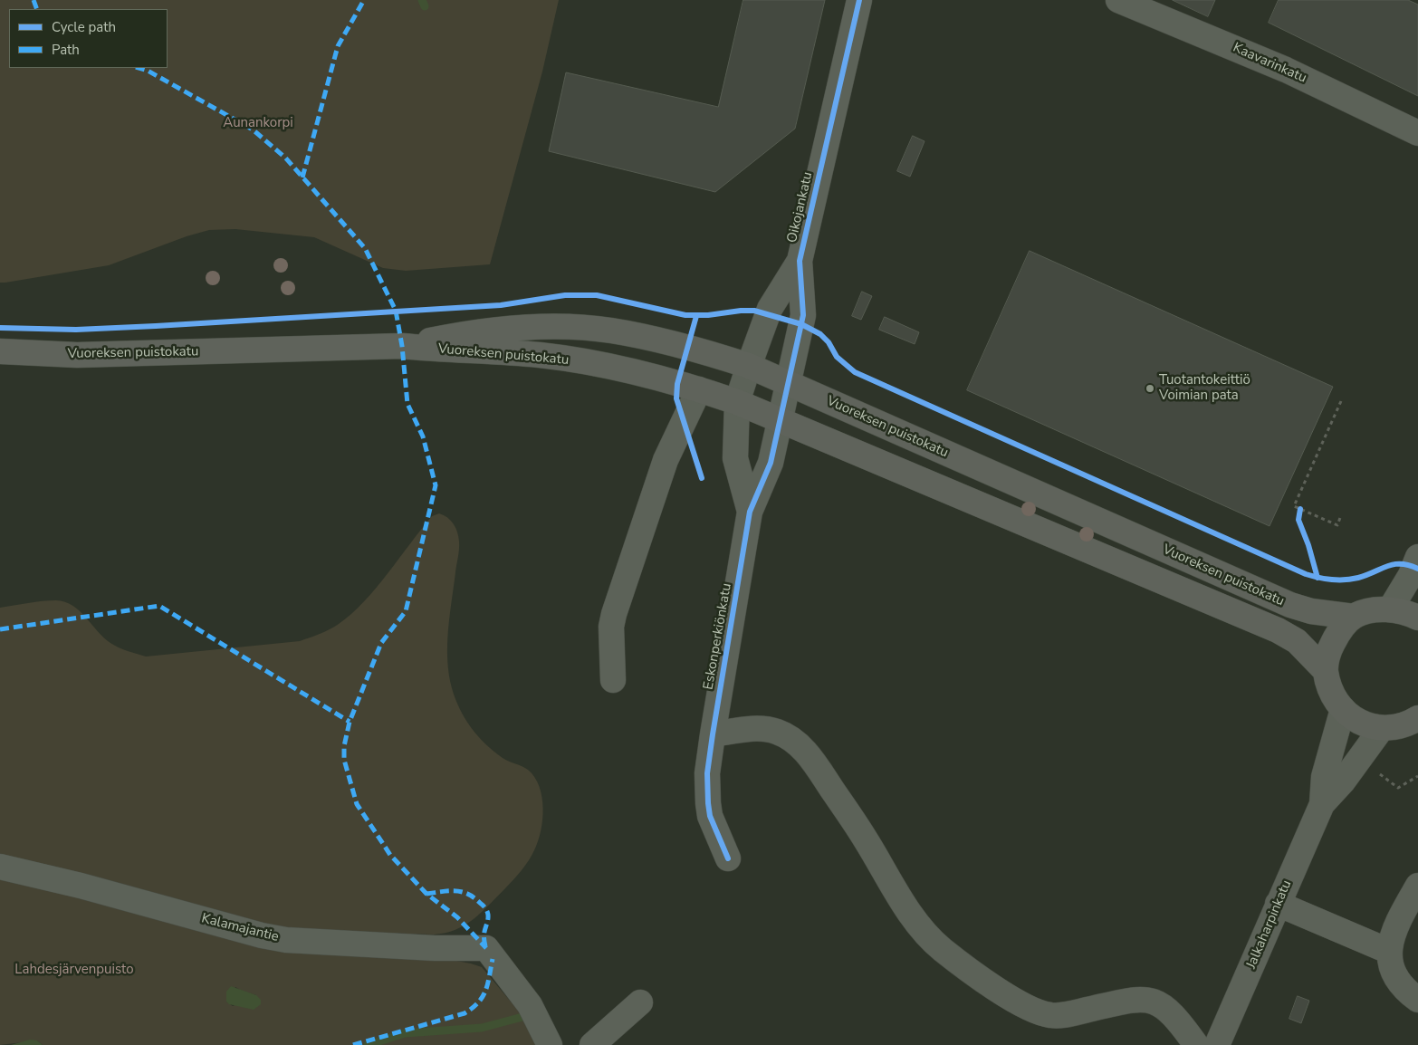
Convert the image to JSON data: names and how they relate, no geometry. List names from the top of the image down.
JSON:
{
  "streets": {
    "main road": ["Vuoreksen puistokatu"],
    "street": [
      "Kaavarinkatu",
      "Oikojankatu",
      "Eskonperkiönkatu",
      "Jalkaharpinkatu",
      "Kalamajantie"
    ]
  },
  "crossings": [
    ["Oikojankatu", "Vuoreksen puistokatu"],
    ["Oikojankatu", "Eskonperkiönkatu"],
    ["Vuoreksen puistokatu", "Eskonperkiönkatu"]
  ],
  "parks": ["Aunankorpi", "Lahdesjärvenpuisto"],
  "places": ["Tuotantokeittiö Voimian pata"],
  "legend": ["Cycle path", "Path"]
}
